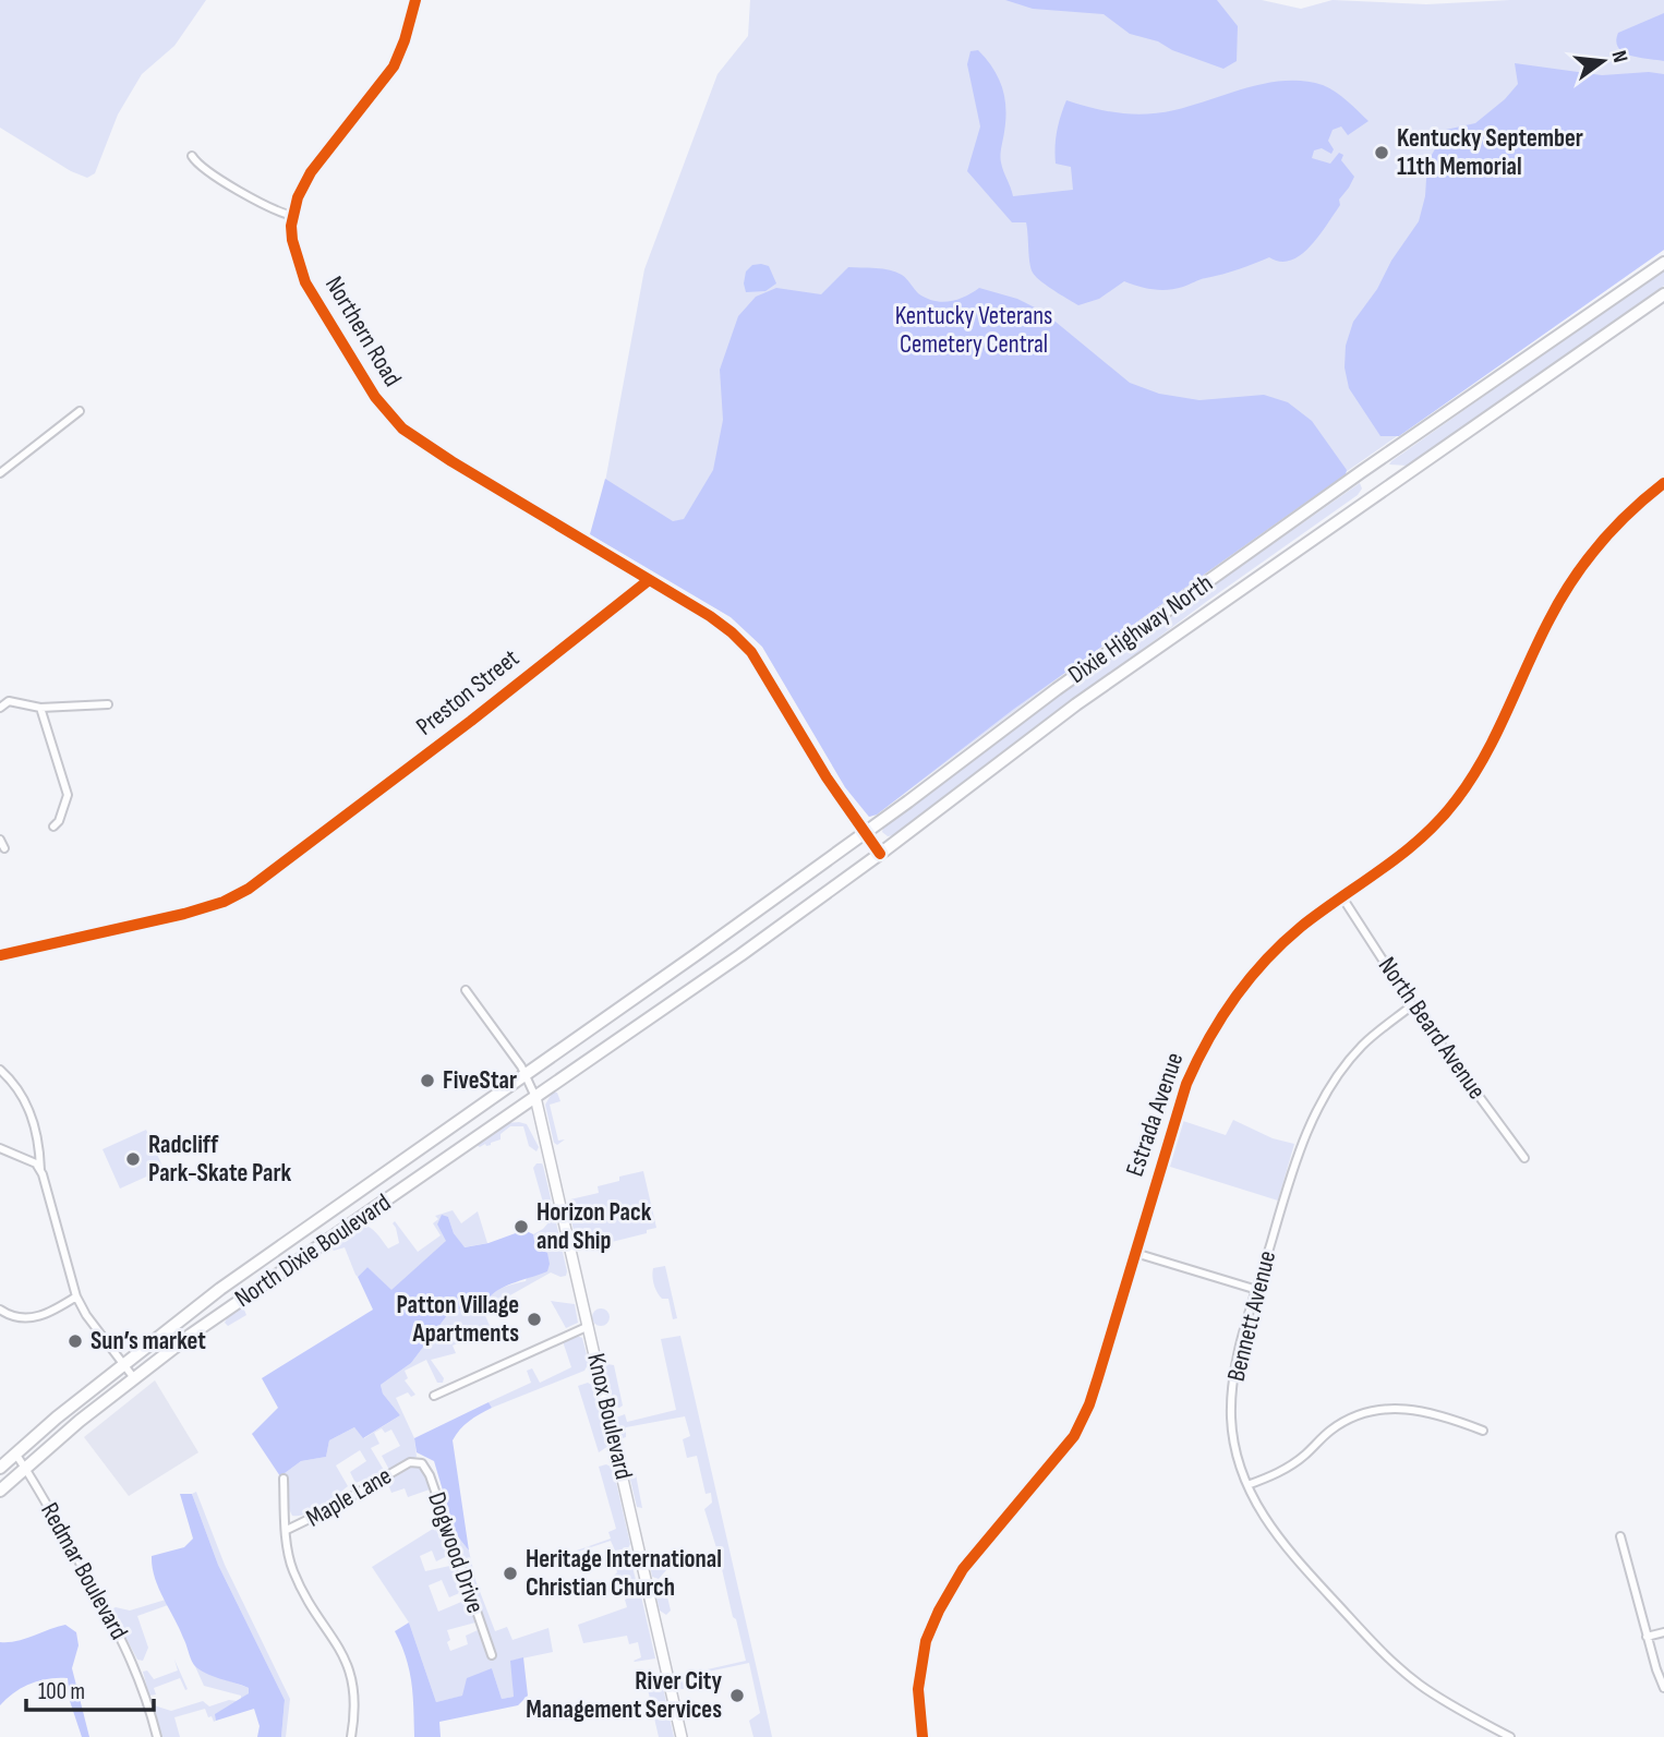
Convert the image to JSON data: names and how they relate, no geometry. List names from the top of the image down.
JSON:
{
  "streets": {
    "highway": ["Dixie Highway North", "North Dixie Boulevard"],
    "main road": ["Knox Boulevard"],
    "street": [
      "Northern Road",
      "Preston Street",
      "North Beard Avenue",
      "Estrada Avenue",
      "Bennett Avenue",
      "Maple Lane",
      "Dogwood Drive",
      "Redmar Boulevard"
    ]
  },
  "crossings": [
    ["Northern Road", "Preston Street"],
    ["Dixie Highway North", "North Dixie Boulevard"],
    ["North Beard Avenue", "Estrada Avenue"],
    ["North Beard Avenue", "Bennett Avenue"],
    ["North Dixie Boulevard", "Knox Boulevard"],
    ["North Dixie Boulevard", "Redmar Boulevard"],
    ["Maple Lane", "Dogwood Drive"]
  ],
  "parks": ["Kentucky Veterans Cemetery Central"],
  "places": [
    "Kentucky September 11th Memorial",
    "FiveStar",
    "Radcliff Park-Skate Park",
    "Horizon Pack and Ship",
    "Patton Village Apartments",
    "Sun’s market",
    "Heritage International Christian Church",
    "River City Management Services"
  ],
  "scale_bar": "100 m",
  "north": "right"
}
